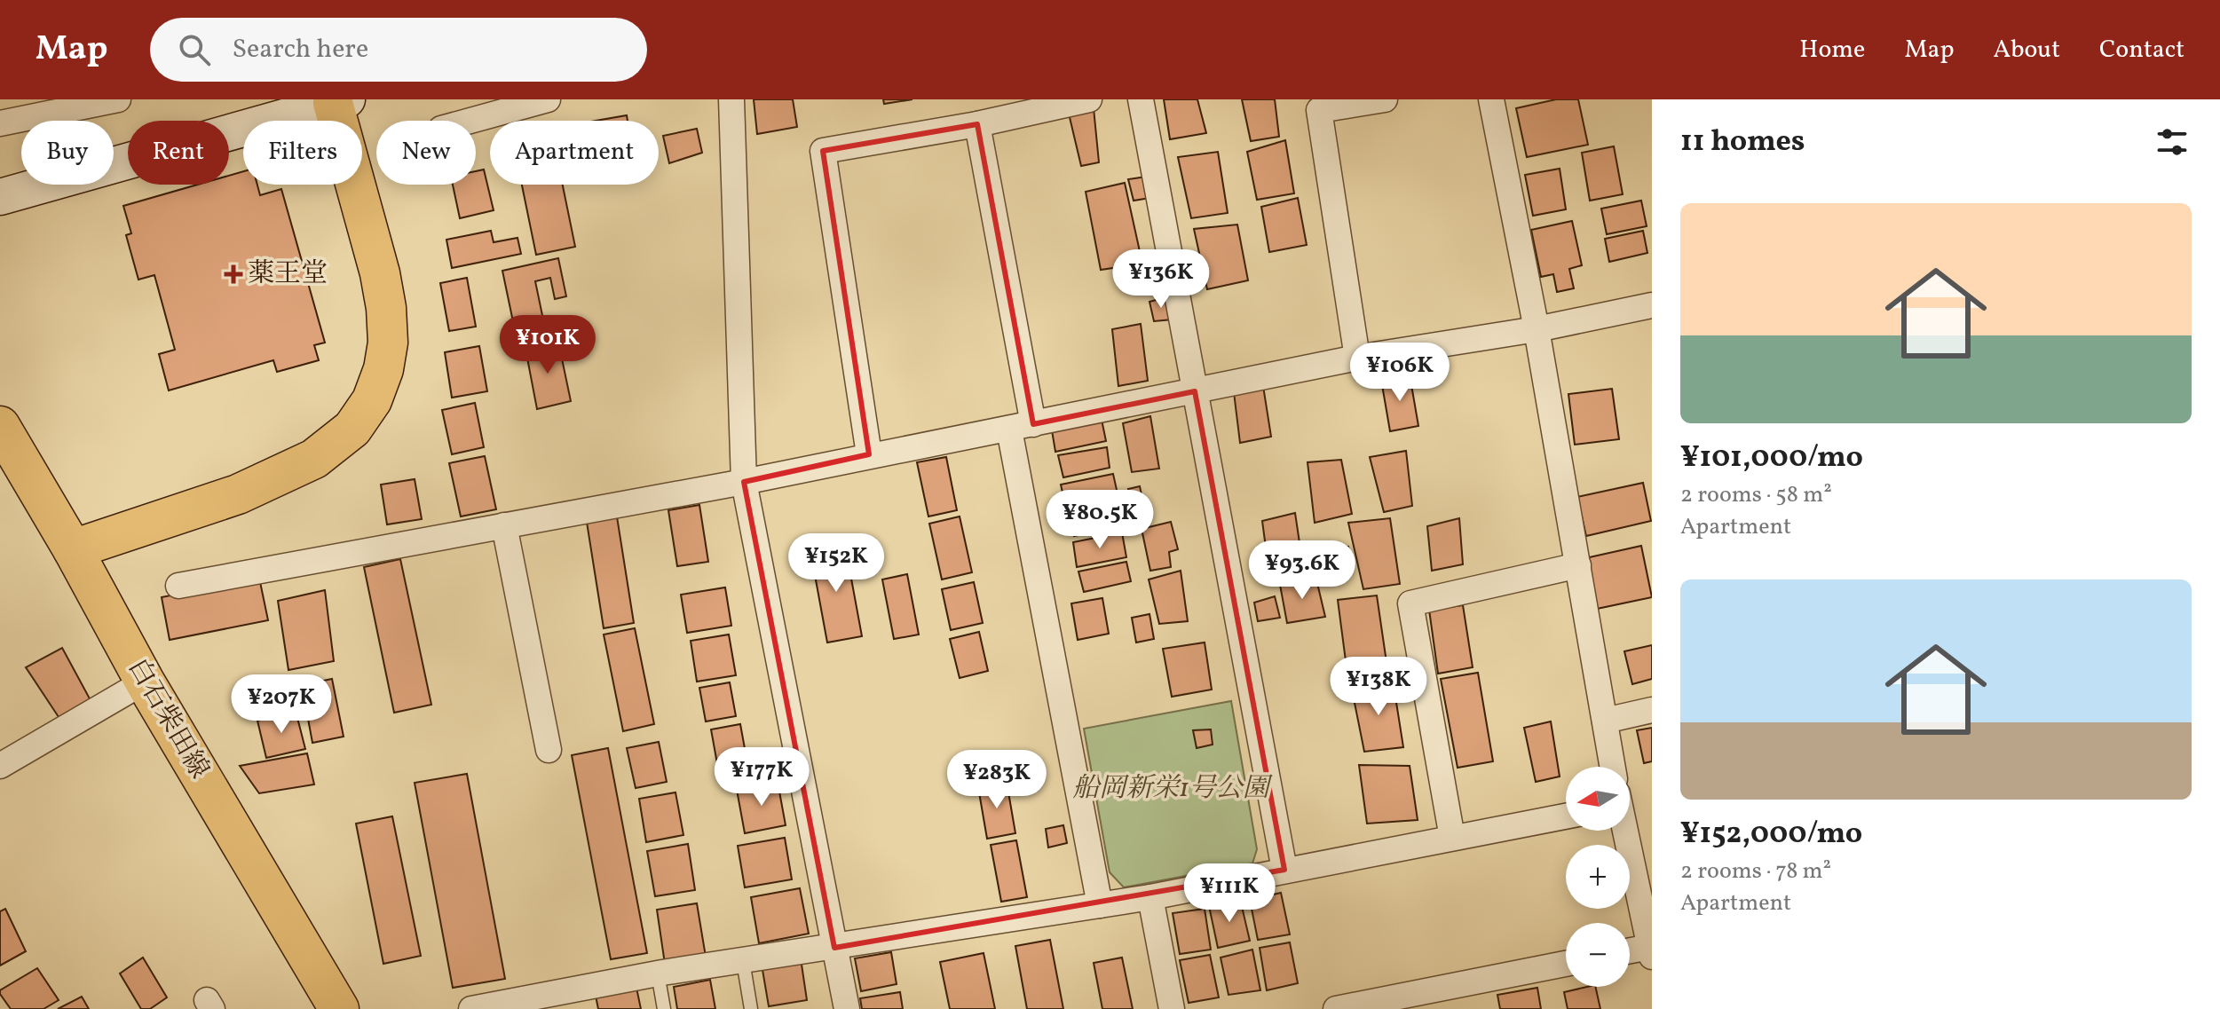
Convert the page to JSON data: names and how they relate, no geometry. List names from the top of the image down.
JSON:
{
  "streets": {
    "main road": ["白石柴田線"]
  },
  "parks": ["船岡新栄1号公園"],
  "places": {
    "health": ["薬王堂"]
  },
  "north": "left",
  "page": {
    "header": "Map",
    "search": "Search here",
    "nav": [
      "Home",
      "Map",
      "About",
      "Contact"
    ],
    "heading": "11 homes",
    "chip": [
      "Buy",
      "Rent",
      "Filters",
      "New",
      "Apartment"
    ],
    "list": [
      {
        "name": "¥101,000/mo",
        "note": "2 rooms · 58 m² · Apartment"
      },
      {
        "name": "¥152,000/mo",
        "note": "2 rooms · 78 m² · Apartment"
      }
    ],
    "price": [
      "¥136K",
      "¥101K",
      "¥106K",
      "¥80.5K",
      "¥152K",
      "¥93.6K",
      "¥138K",
      "¥207K",
      "¥177K",
      "¥283K",
      "¥111K"
    ],
    "map_buttons": ["+", "−"]
  }
}
